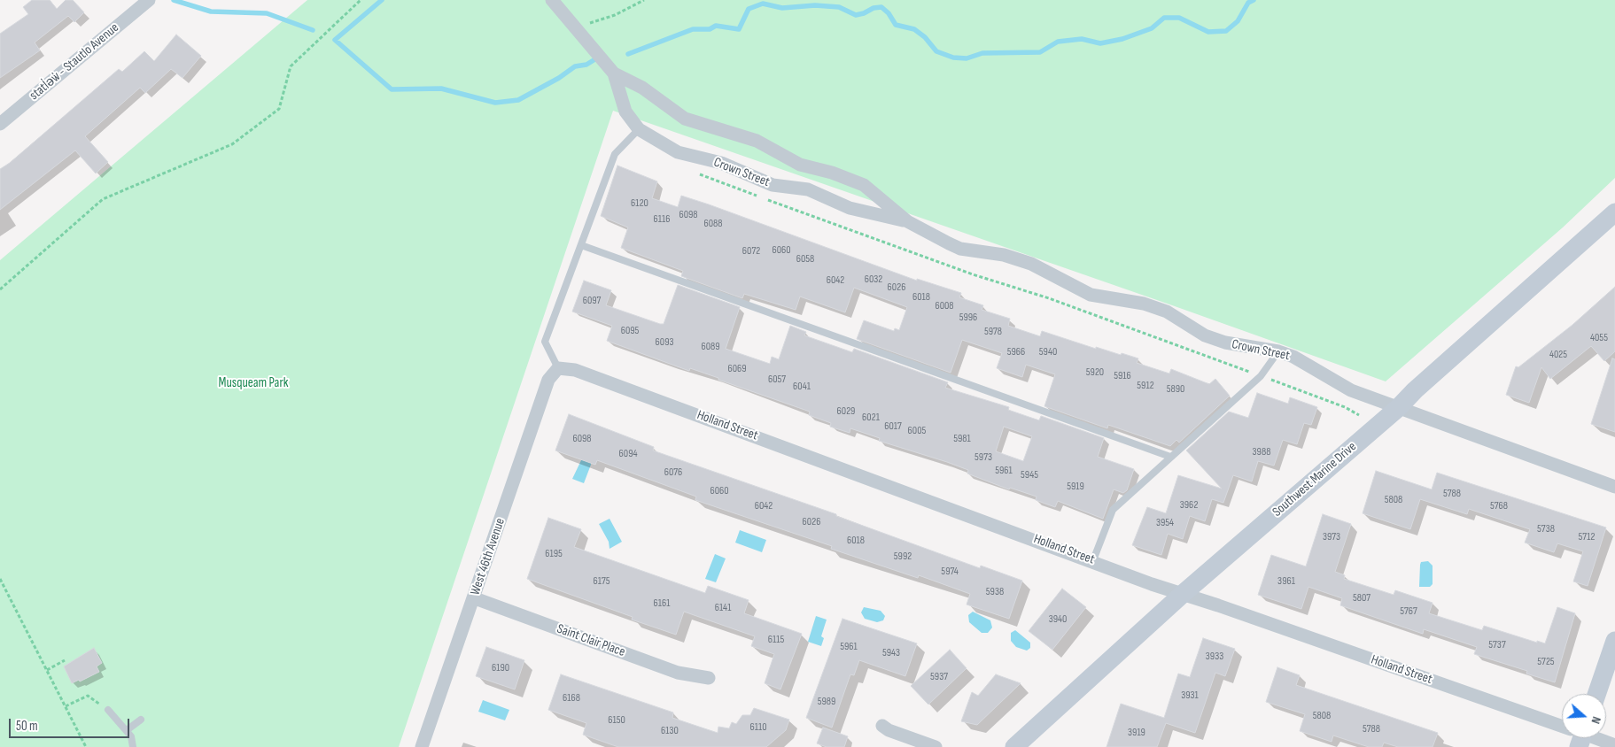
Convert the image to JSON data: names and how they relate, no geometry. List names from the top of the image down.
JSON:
{
  "streets": {
    "main road": ["Southwest Marine Drive"],
    "street": [
      "statl̓əw̓ - Stautlo Avenue",
      "Crown Street",
      "Holland Street",
      "West 46th Avenue",
      "Saint Clair Place"
    ]
  },
  "crossings": [
    ["Crown Street", "Southwest Marine Drive"],
    ["Holland Street", "Southwest Marine Drive"],
    ["Holland Street", "West 46th Avenue"],
    ["West 46th Avenue", "Saint Clair Place"]
  ],
  "parks": ["Musqueam Park"],
  "house_numbers": [
    "6120",
    "6098",
    "6116",
    "6088",
    "6060",
    "6072",
    "6058",
    "6032",
    "6042",
    "6026",
    "6018",
    "6097",
    "6008",
    "5996",
    "6095",
    "5978",
    "4055",
    "6093",
    "6089",
    "5966",
    "5940",
    "4025",
    "6069",
    "5920",
    "5916",
    "6057",
    "5912",
    "6041",
    "5890",
    "6029",
    "6021",
    "6017",
    "6005",
    "6098",
    "5981",
    "3988",
    "6094",
    "5973",
    "5961",
    "6076",
    "5945",
    "5919",
    "6060",
    "5788",
    "5808",
    "3962",
    "6042",
    "5768",
    "6026",
    "3954",
    "5738",
    "3973",
    "5712",
    "6018",
    "6195",
    "5992",
    "5974",
    "6175",
    "3961",
    "5938",
    "5807",
    "6161",
    "6141",
    "5767",
    "3940",
    "6115",
    "5737",
    "5961",
    "5943",
    "3933",
    "5725",
    "6190",
    "5937",
    "3931",
    "6168",
    "5989",
    "5808",
    "6150",
    "6110",
    "5788",
    "6130",
    "3919"
  ],
  "scale_bar": "50 m",
  "north": "right"
}
